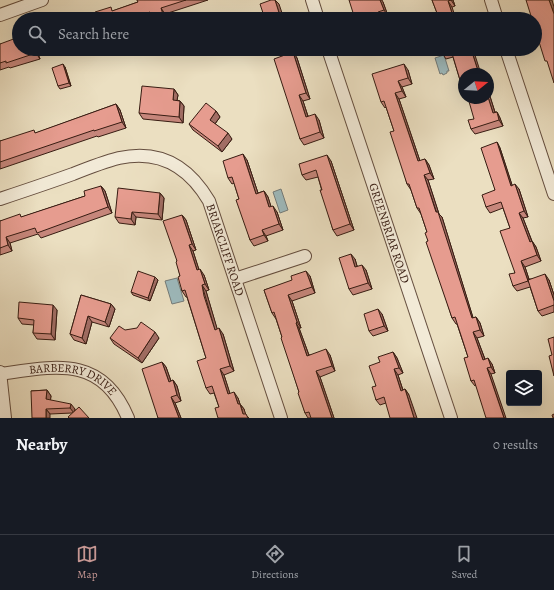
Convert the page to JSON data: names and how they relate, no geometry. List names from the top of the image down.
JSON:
{
  "streets": {
    "street": ["GREENBRIAR ROAD", "BRIARCLIFF ROAD", "BARBERRY DRIVE"]
  },
  "north": "right",
  "page": {
    "search": "Search here",
    "heading": ["Nearby", "0 results"],
    "nav": ["Map", "Directions", "Saved"]
  }
}
